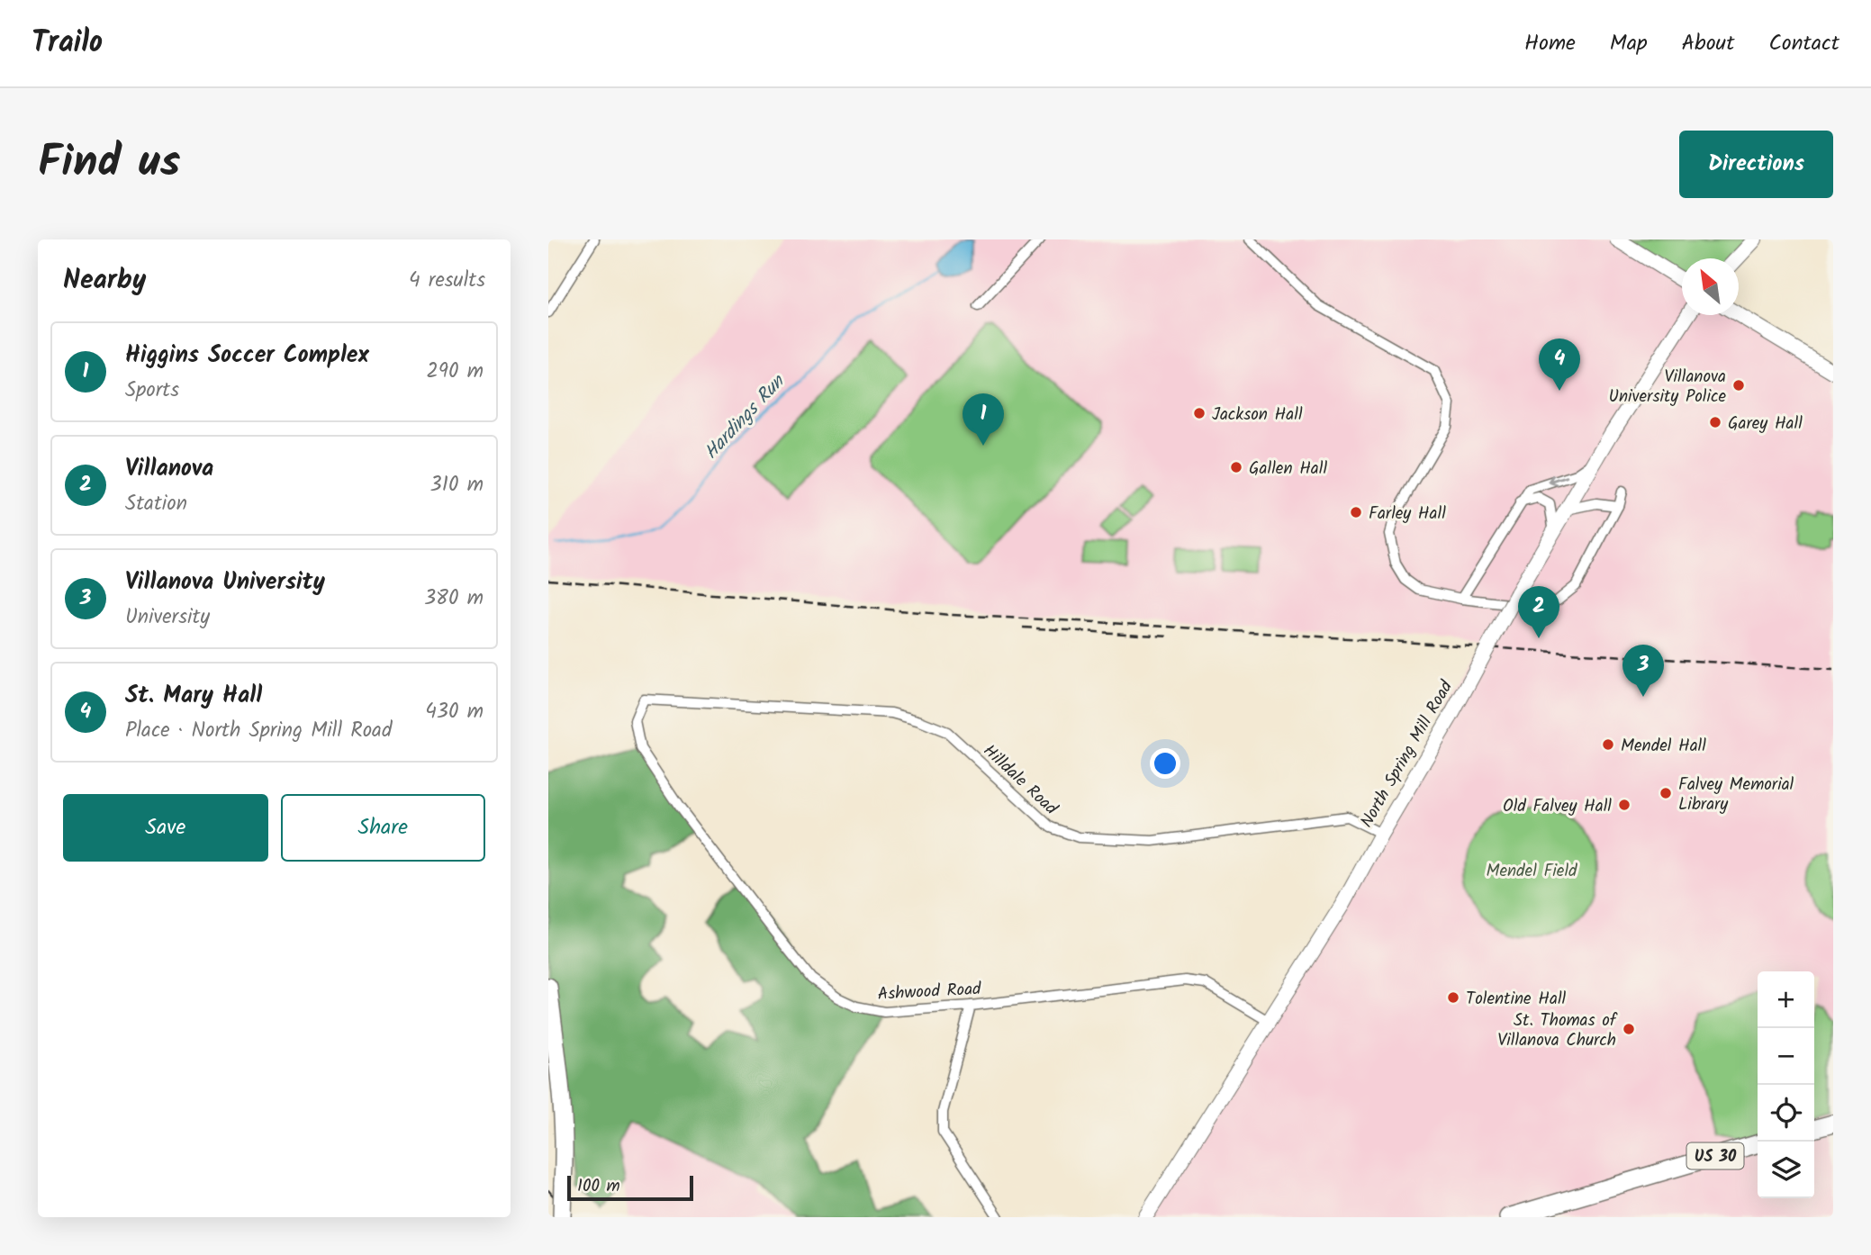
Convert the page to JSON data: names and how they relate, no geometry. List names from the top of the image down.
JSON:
{
  "streets": {
    "highway": ["US 30"],
    "main road": ["North Spring Mill Road"],
    "street": ["Hilldale Road", "Ashwood Road"]
  },
  "crossings": [
    ["North Spring Mill Road", "Hilldale Road"],
    ["North Spring Mill Road", "Ashwood Road"],
    ["Hilldale Road", "Ashwood Road"]
  ],
  "water": ["Hardings Run"],
  "parks": ["Mendel Field"],
  "places": [
    "Villanova University Police",
    "Jackson Hall",
    "Garey Hall",
    "Gallen Hall",
    "Farley Hall",
    "Mendel Hall",
    "Falvey Memorial Library",
    "Old Falvey Hall",
    "Tolentine Hall",
    "St. Thomas of Villanova Church"
  ],
  "scale_bar": "100 m",
  "north": "top left",
  "page": {
    "header": "Trailo",
    "nav": [
      "Home",
      "Map",
      "About",
      "Contact"
    ],
    "title": "Find us",
    "buttons": [
      "Directions",
      ["Save", "Share"]
    ],
    "heading": ["Nearby", "4 results"],
    "list": [
      {
        "mark": "1",
        "name": "Higgins Soccer Complex",
        "note": "Sports",
        "value": "290 m"
      },
      {
        "mark": "2",
        "name": "Villanova",
        "note": "Station",
        "value": "310 m"
      },
      {
        "mark": "3",
        "name": "Villanova University",
        "note": "University",
        "value": "380 m"
      },
      {
        "mark": "4",
        "name": "St. Mary Hall",
        "note": "Place · North Spring Mill Road",
        "value": "430 m"
      }
    ],
    "pins": [
      "4",
      "1",
      "2",
      "3"
    ],
    "map_buttons": ["+", "−"],
    "scale": "100 m"
  }
}
